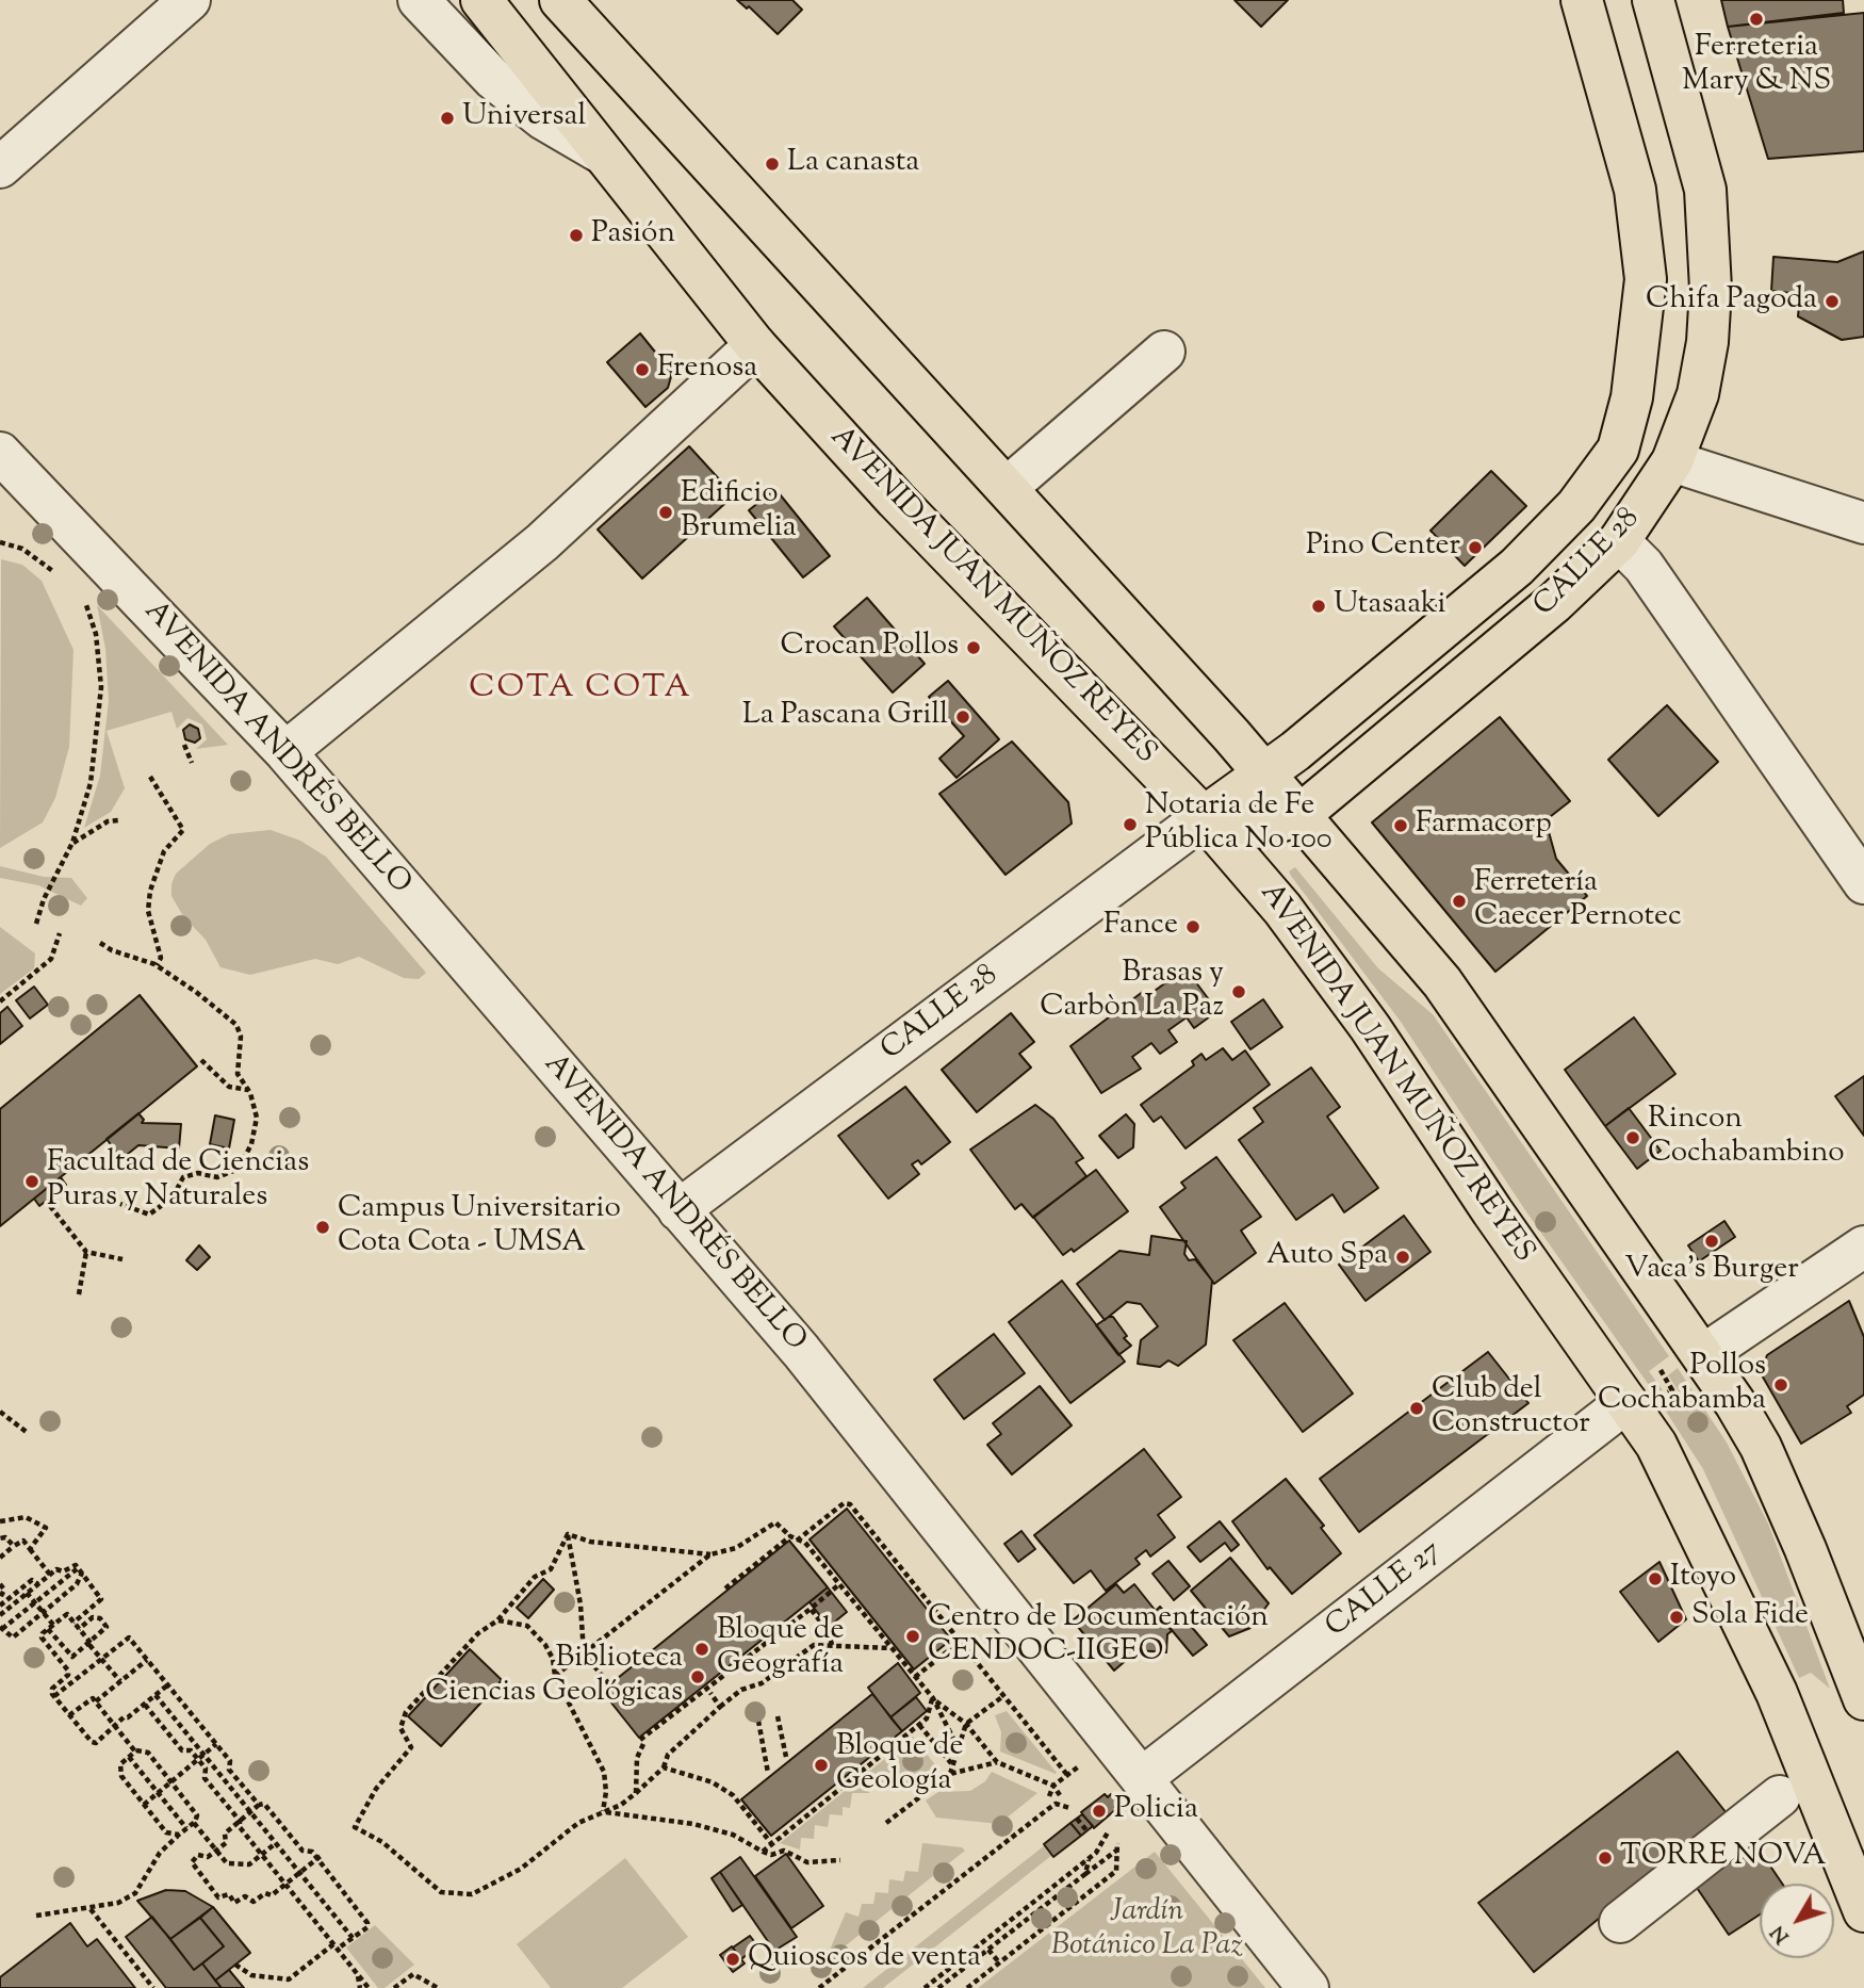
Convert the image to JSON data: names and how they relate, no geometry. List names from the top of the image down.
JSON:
{
  "streets": {
    "main road": ["CALLE 28", "AVENIDA JUAN MUÑOZ REYES"],
    "street": ["AVENIDA ANDRÉS BELLO", "CALLE 27"]
  },
  "crossings": [
    ["CALLE 28", "AVENIDA JUAN MUÑOZ REYES"],
    ["CALLE 28", "AVENIDA ANDRÉS BELLO"],
    ["AVENIDA JUAN MUÑOZ REYES", "CALLE 27"],
    ["AVENIDA ANDRÉS BELLO", "CALLE 27"]
  ],
  "districts": ["COTA COTA"],
  "parks": ["Jardín Botánico La Paz"],
  "places": [
    "Ferreteria Mary & NS",
    "Universal",
    "La canasta",
    "Pasión",
    "Chifa Pagoda",
    "Frenosa",
    "Edificio Brumelia",
    "Pino Center",
    "Utasaaki",
    "Crocan Pollos",
    "La Pascana Grill",
    "Notaria de Fe Pública No 100",
    "Farmacorp",
    "Ferretería Caecer Pernotec",
    "Fance",
    "Brasas y Carbòn La Paz",
    "Rincon Cochabambino",
    "Facultad de Ciencias Puras y Naturales",
    "Campus Universitario Cota Cota - UMSA",
    "Vaca's Burger",
    "Auto Spa",
    "Pollos Cochabamba",
    "Club del Constructor",
    "Itoyo",
    "Sola Fide",
    "Centro de Documentación CENDOC-IIGEO",
    "Bloque de Geografía",
    "Biblioteca Ciencias Geológicas",
    "Bloque de Geología",
    "Policia",
    "TORRE NOVA",
    "Quioscos de venta"
  ],
  "north": "bottom left"
}
